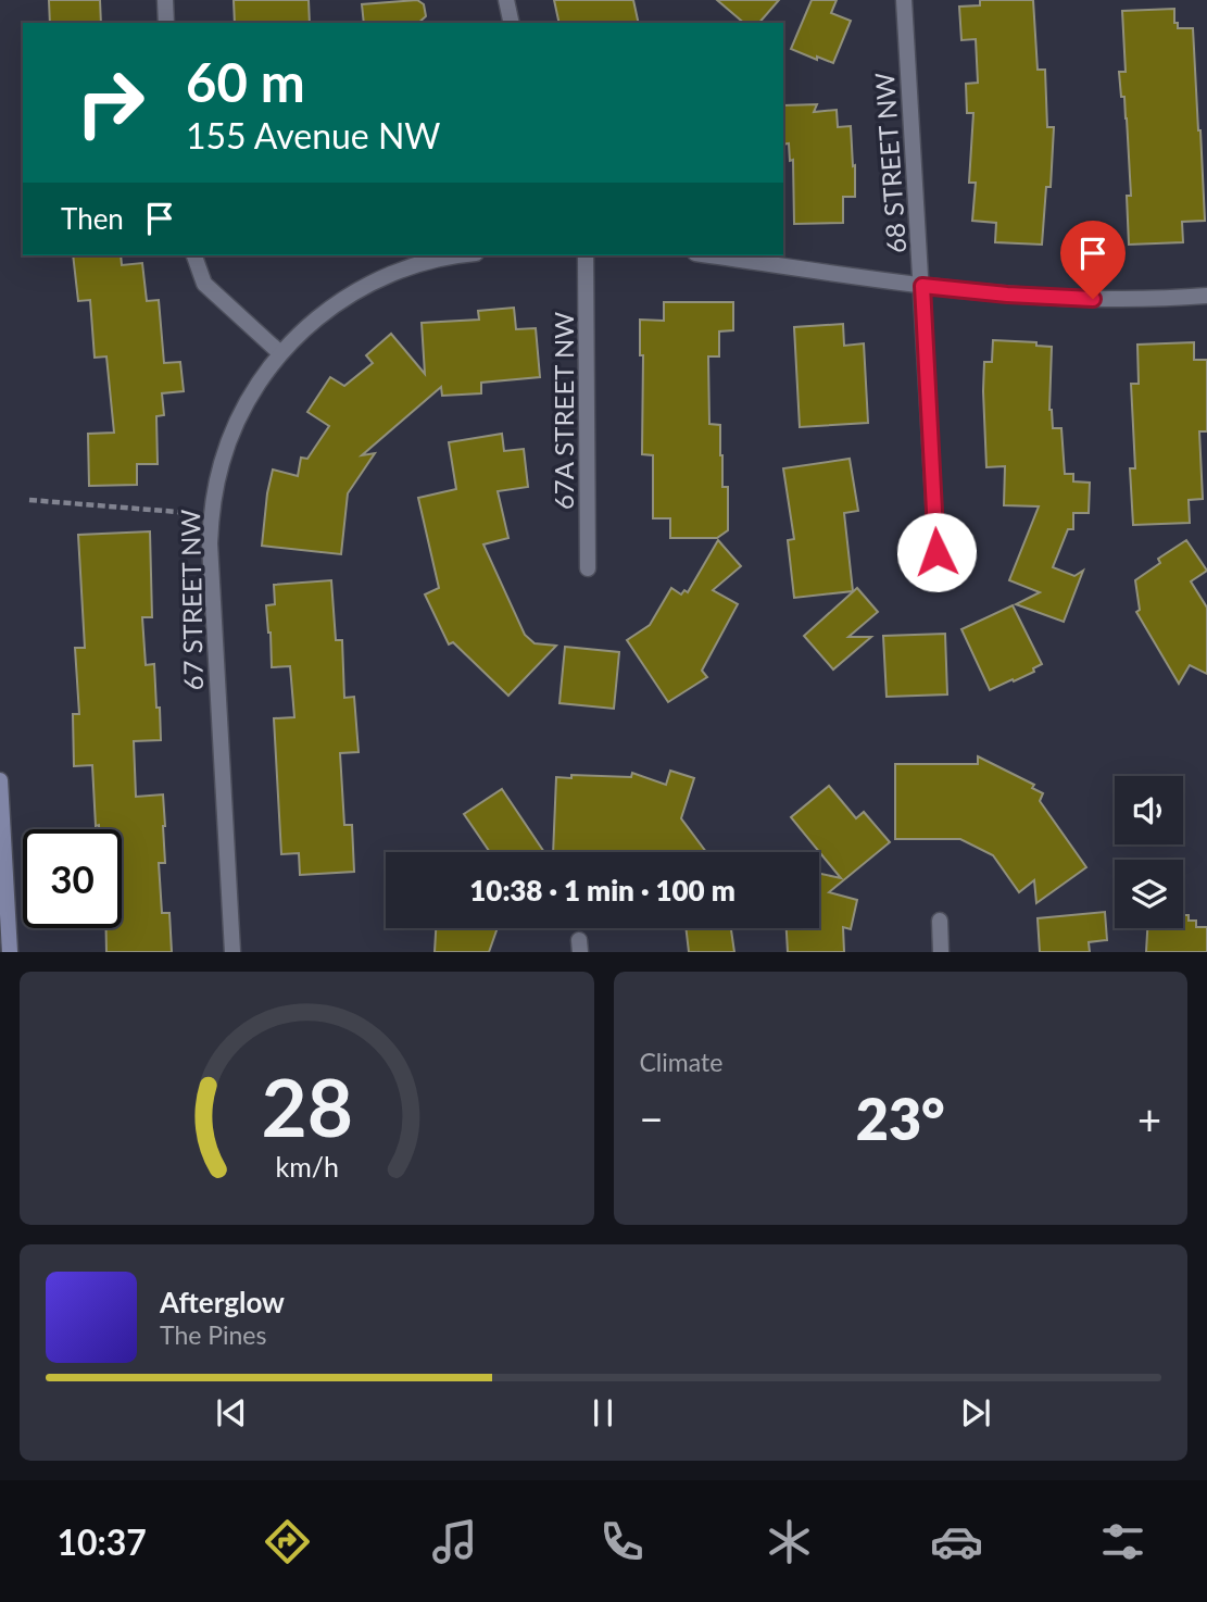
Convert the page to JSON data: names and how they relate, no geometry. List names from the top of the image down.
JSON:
{
  "streets": {
    "street": ["68 STREET NW", "67A STREET NW", "67 STREET NW"]
  },
  "page": {
    "turn": ["60 m", "155 Avenue NW"],
    "then": "Then",
    "limit": "30",
    "trip": "10:38 · 1 min · 100 m",
    "tile": "Climate",
    "heat": ["−", "23°", "+"],
    "song": ["Afterglow", "The Pines"],
    "tabs": "10:37",
    "gauge": ["28", "km/h"]
  }
}
